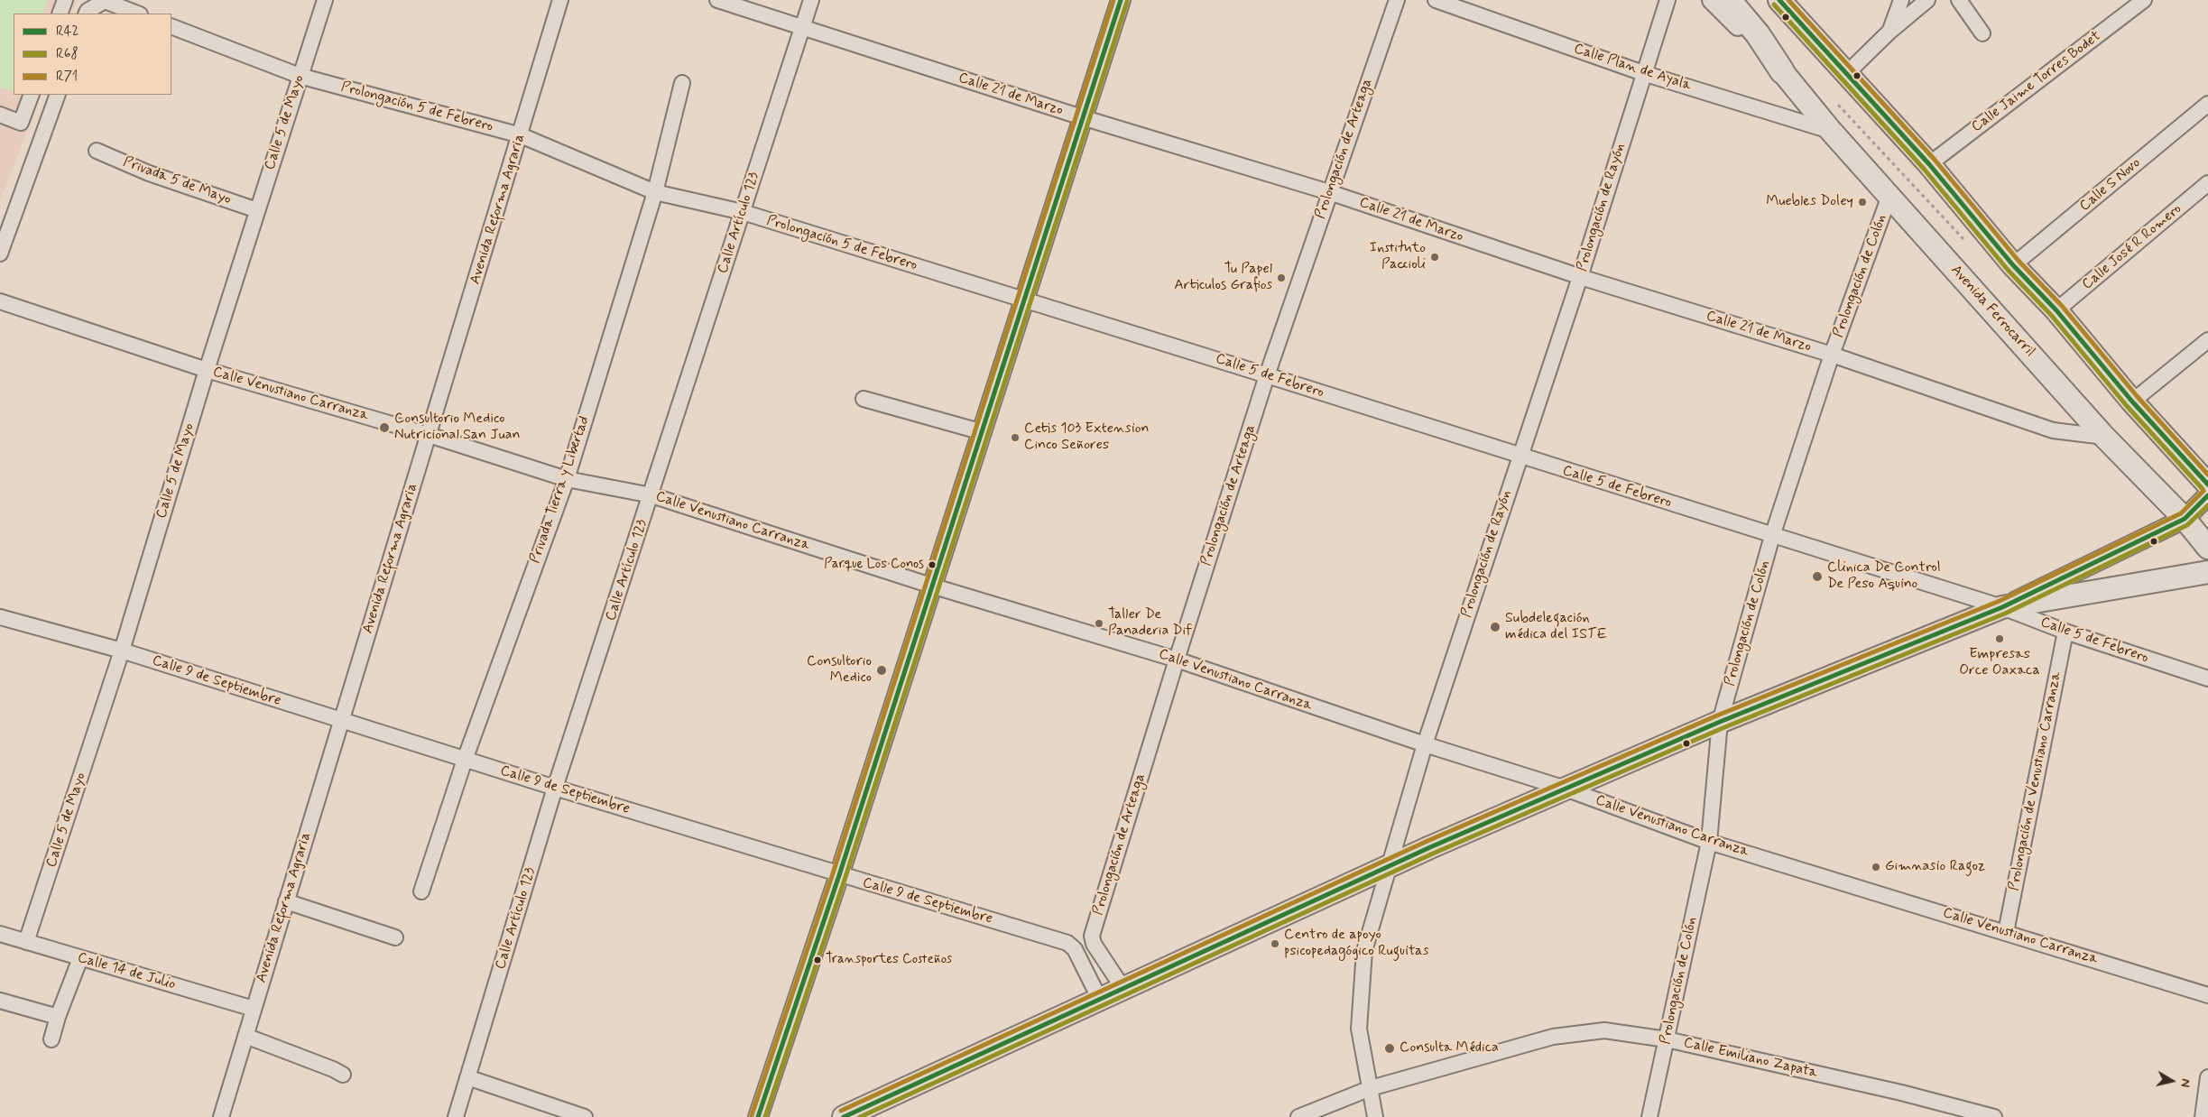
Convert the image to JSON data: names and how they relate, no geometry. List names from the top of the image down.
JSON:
{
  "streets": {
    "main road": ["Avenida Ferrocarril"],
    "street": [
      "Calle Plan de Ayala",
      "Calle Jaime Torres Bodet",
      "Calle 21 de Marzo",
      "Prolongación 5 de Febrero",
      "Calle 5 de Mayo",
      "Prolongación de Arteaga",
      "Privada 5 de Mayo",
      "Calle S Novo",
      "Prolongación de Rayón",
      "Avenida Reforma Agraria",
      "Calle Artículo 123",
      "Calle José R Romero",
      "Prolongación de Colón",
      "Calle 5 de Febrero",
      "Calle Venustiano Carranza",
      "Privada Tierra y Libertad",
      "Calle 9 de Septiembre",
      "Prolongación de Venustiano Carranza",
      "Calle 14 de Julio",
      "Calle Emiliano Zapata"
    ]
  },
  "crossings": [
    ["Calle Plan de Ayala", "Prolongación de Rayón"],
    ["Calle Plan de Ayala", "Avenida Ferrocarril"],
    ["Calle 21 de Marzo", "Prolongación de Arteaga"],
    ["Calle 21 de Marzo", "Prolongación de Rayón"],
    ["Calle 21 de Marzo", "Calle Artículo 123"],
    ["Calle 21 de Marzo", "Prolongación de Colón"],
    ["Calle 21 de Marzo", "Avenida Ferrocarril"],
    ["Prolongación 5 de Febrero", "Calle 5 de Mayo"],
    ["Prolongación 5 de Febrero", "Avenida Reforma Agraria"],
    ["Prolongación 5 de Febrero", "Calle Artículo 123"],
    ["Prolongación 5 de Febrero", "Calle 5 de Febrero"],
    ["Prolongación 5 de Febrero", "Privada Tierra y Libertad"],
    ["Calle 5 de Mayo", "Privada 5 de Mayo"],
    ["Calle 5 de Mayo", "Calle Venustiano Carranza"],
    ["Calle 5 de Mayo", "Calle 9 de Septiembre"],
    ["Calle 5 de Mayo", "Calle 14 de Julio"],
    ["Prolongación de Arteaga", "Calle 5 de Febrero"],
    ["Prolongación de Arteaga", "Calle Venustiano Carranza"],
    ["Prolongación de Rayón", "Calle 5 de Febrero"],
    ["Prolongación de Rayón", "Calle Venustiano Carranza"],
    ["Prolongación de Rayón", "Calle Emiliano Zapata"],
    ["Avenida Reforma Agraria", "Calle Venustiano Carranza"],
    ["Avenida Reforma Agraria", "Calle 9 de Septiembre"],
    ["Avenida Reforma Agraria", "Calle 14 de Julio"],
    ["Calle Artículo 123", "Calle Venustiano Carranza"],
    ["Calle Artículo 123", "Calle 9 de Septiembre"],
    ["Prolongación de Colón", "Avenida Ferrocarril"],
    ["Prolongación de Colón", "Calle 5 de Febrero"],
    ["Prolongación de Colón", "Calle Venustiano Carranza"],
    ["Prolongación de Colón", "Calle Emiliano Zapata"],
    ["Calle 5 de Febrero", "Prolongación de Venustiano Carranza"],
    ["Calle Venustiano Carranza", "Privada Tierra y Libertad"],
    ["Calle Venustiano Carranza", "Prolongación de Venustiano Carranza"],
    ["Privada Tierra y Libertad", "Calle 9 de Septiembre"]
  ],
  "places": [
    "Muebles Doley",
    "Instituto Paccioli",
    "Tu Papel Articulos Grafios",
    "Consultorio Medico Nutricional San Juan",
    "Cetis 103 Extension Cinco Señores",
    "Parque Los Conos",
    "Clinica De Control De Peso Aquino",
    "Taller De Panaderia Dif",
    "Subdelegación médica del ISTE",
    "Empresas Orce Oaxaca",
    "Consultorio Medico",
    "Gimnasio Ragoz",
    "Centro de apoyo psicopedagógico Ruguitas",
    "Transportes Costeños",
    "Consulta Médica"
  ],
  "lines": ["transit line R42", "transit line R71", "transit line R68"],
  "legend": ["R42", "R68", "R71"],
  "north": "right"
}
